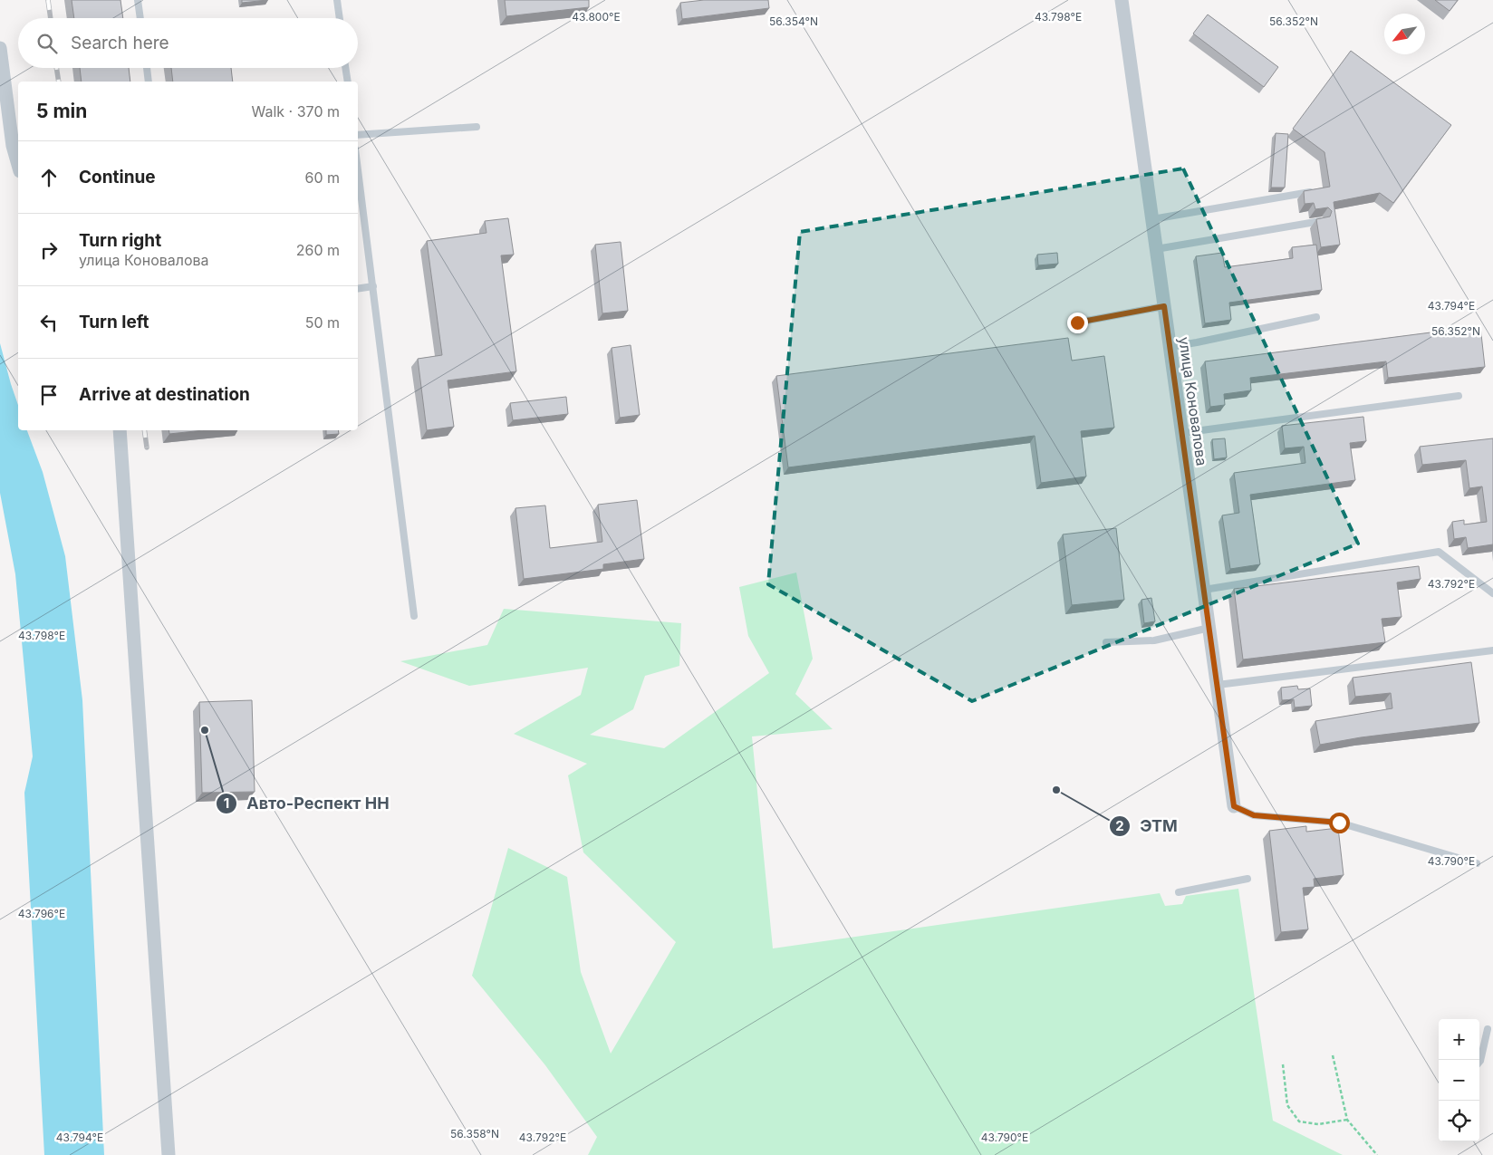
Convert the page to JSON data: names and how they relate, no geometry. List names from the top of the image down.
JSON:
{
  "streets": {
    "street": ["улица Коновалова"]
  },
  "places": ["Авто-Респект НН", "ЭТМ"],
  "north": "bottom left",
  "page": {
    "search": "Search here",
    "heading": ["5 min", "Walk · 370 m"],
    "list": [
      ["Continue", "60 m"],
      ["Turn right", "улица Коновалова", "260 m"],
      ["Turn left", "50 m"],
      "Arrive at destination"
    ],
    "map_buttons": ["+", "−"]
  },
  "coordinates": [
    "43.800°E",
    "43.798°E",
    "56.354°N",
    "56.352°N",
    "43.794°E",
    "43.792°E",
    "43.790°E",
    "43.796°E",
    "56.358°N"
  ]
}
